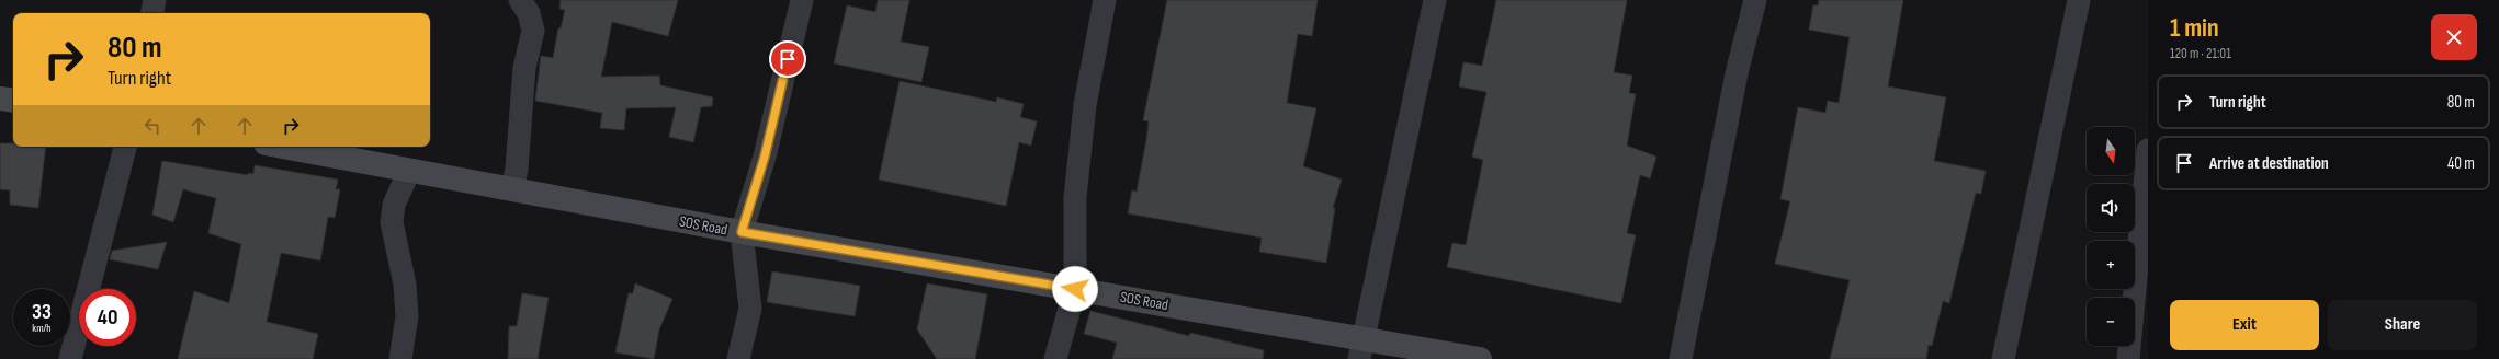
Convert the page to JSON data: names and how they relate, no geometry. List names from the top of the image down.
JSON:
{
  "streets": {
    "street": ["SOS Road"]
  },
  "north": "bottom",
  "page": {
    "heading": ["1 min", "120 m · 21:01"],
    "turn": ["80 m", "Turn right"],
    "list": [
      {
        "name": "Turn right",
        "value": "80 m"
      },
      {
        "name": "Arrive at destination",
        "value": "40 m"
      }
    ],
    "map_buttons": ["+", "−"],
    "speed": "33 km/h",
    "limit": "40",
    "buttons": ["Exit", "Share"]
  }
}
